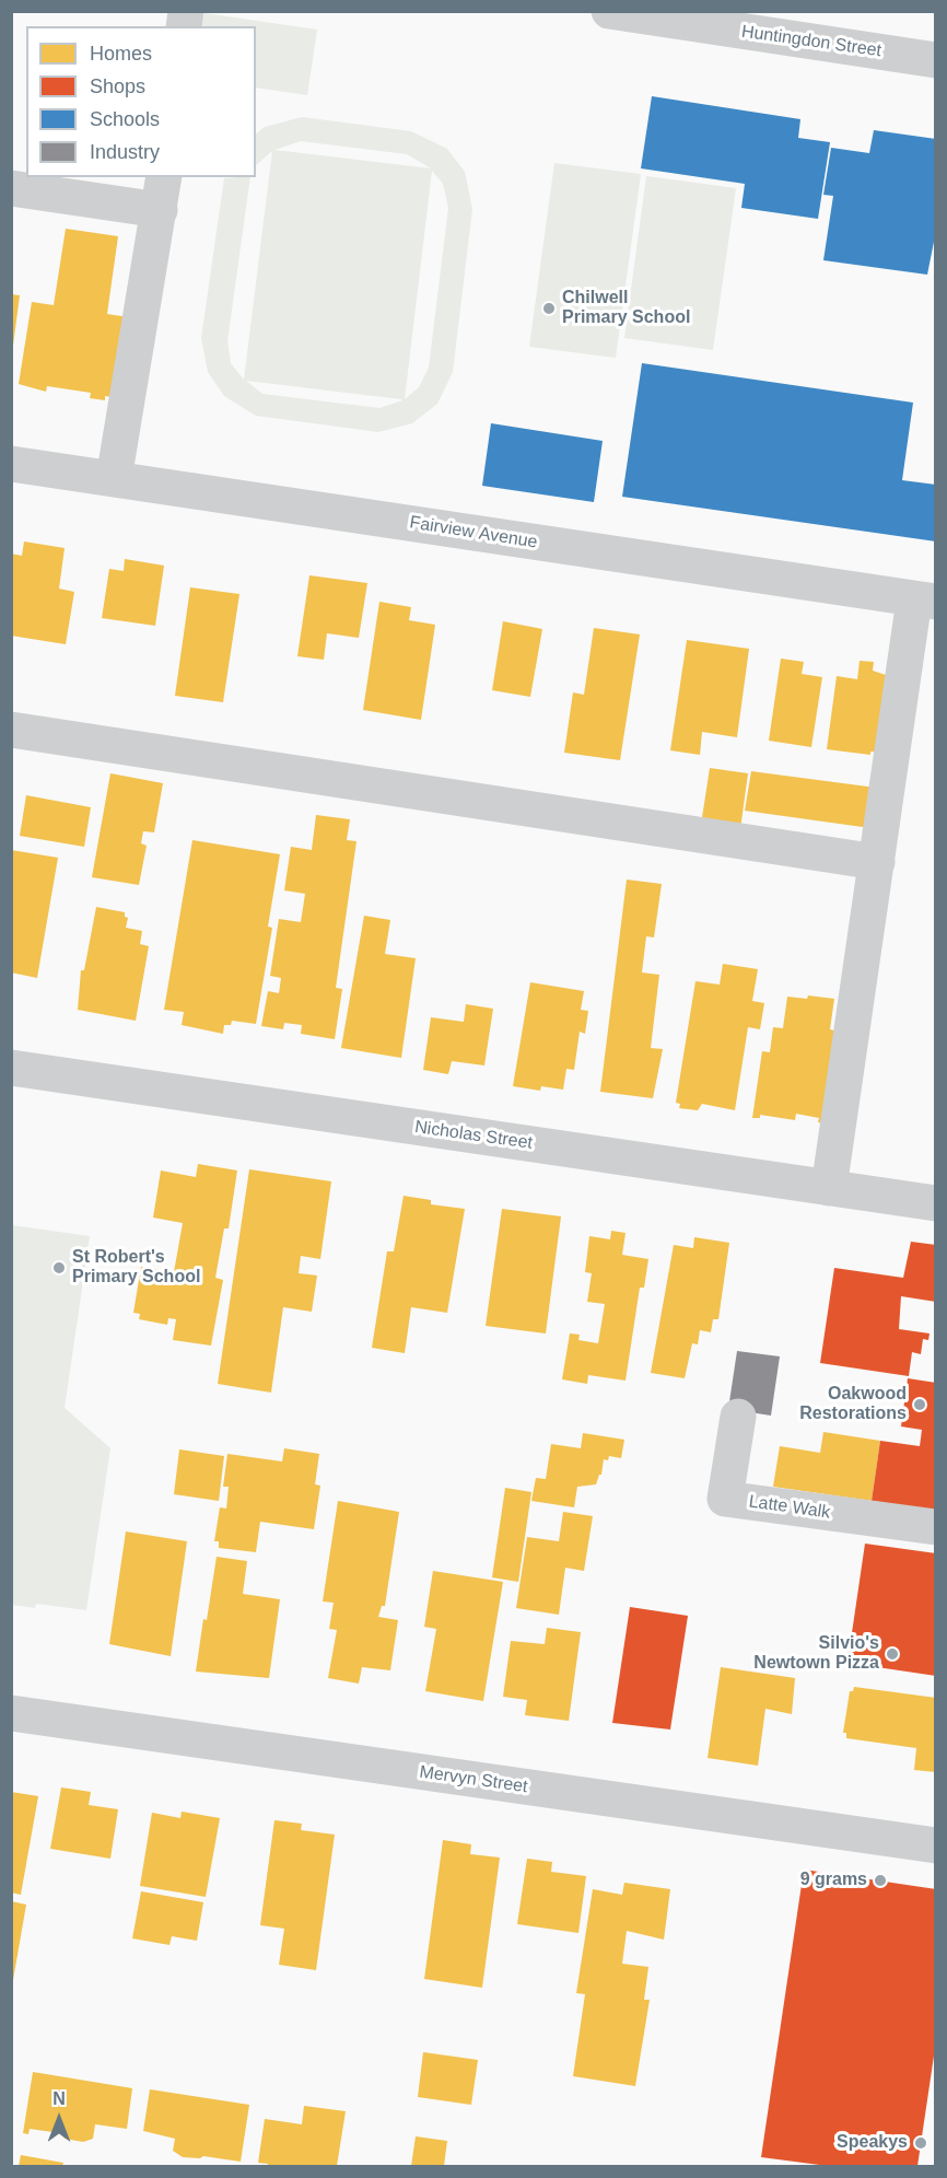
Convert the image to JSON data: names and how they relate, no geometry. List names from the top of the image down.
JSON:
{
  "streets": {
    "street": [
      "Huntingdon Street",
      "Fairview Avenue",
      "Nicholas Street",
      "Latte Walk",
      "Mervyn Street"
    ]
  },
  "places": [
    "Chilwell Primary School",
    "St Robert's Primary School",
    "Oakwood Restorations",
    "Silvio's Newtown Pizza",
    "9 grams",
    "Speakys"
  ],
  "legend": [
    "Homes",
    "Shops",
    "Schools",
    "Industry"
  ],
  "north": "top"
}
